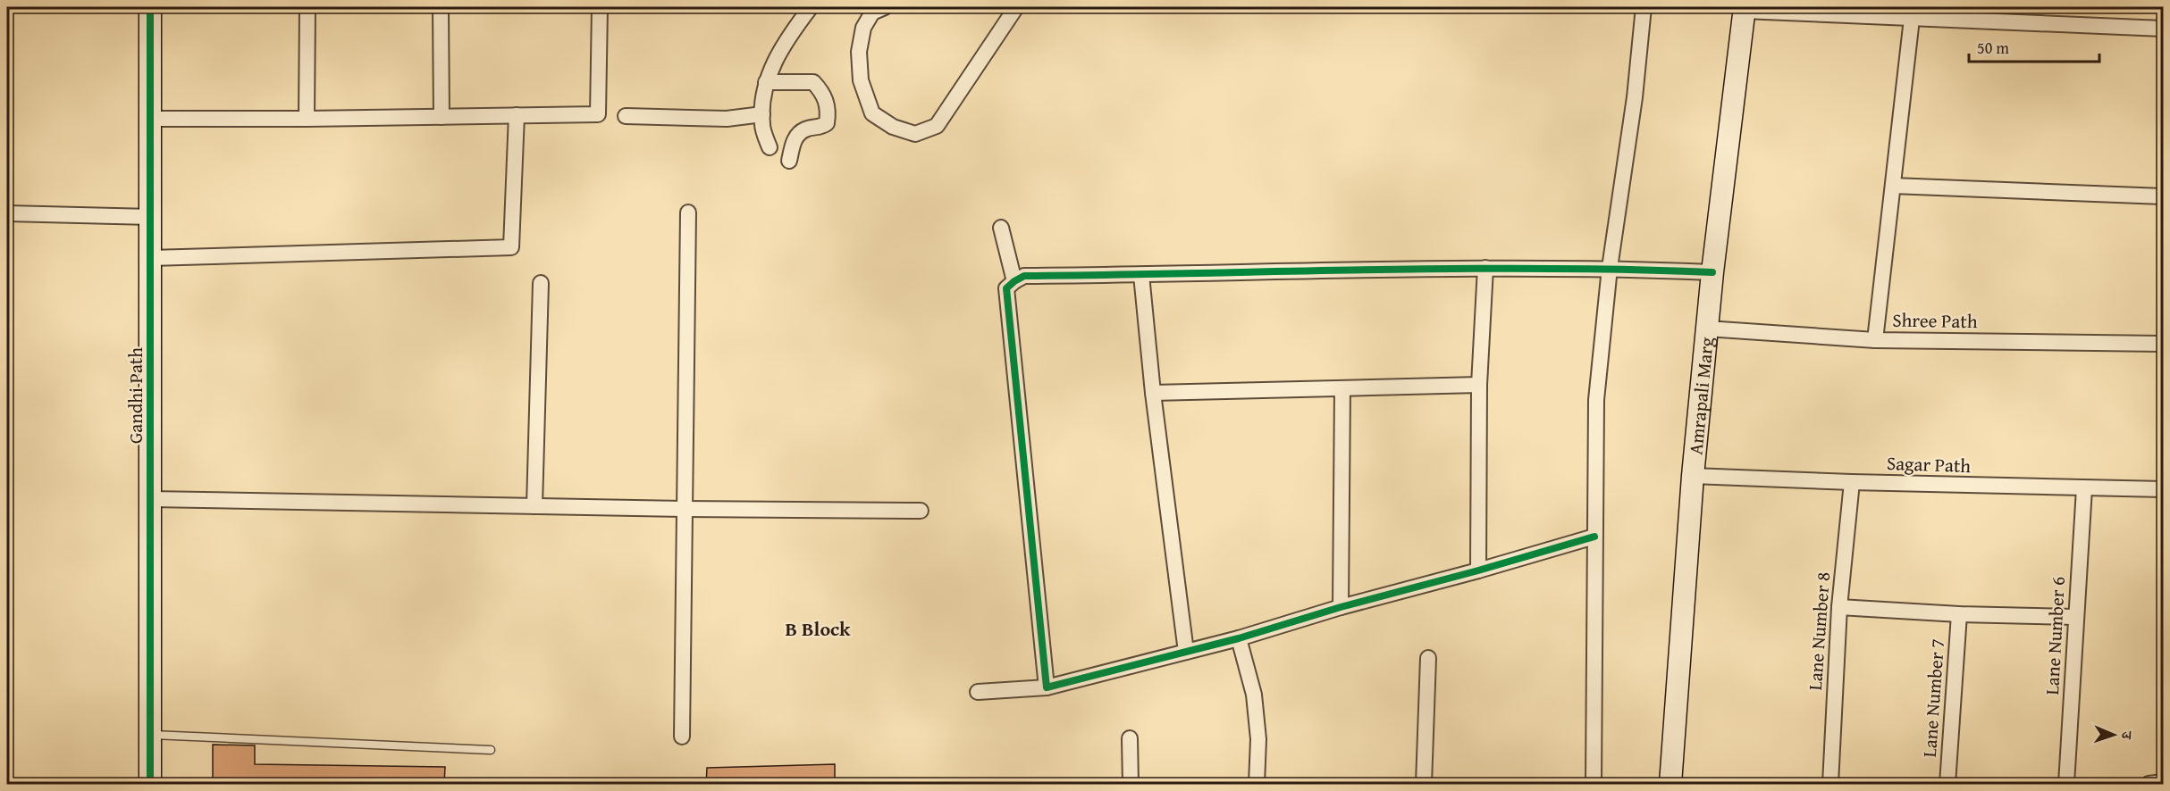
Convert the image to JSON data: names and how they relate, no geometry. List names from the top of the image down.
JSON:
{
  "streets": {
    "street": [
      "Shree Path",
      "Amrapali Marg",
      "Gandhi Path",
      "Sagar Path",
      "Lane Number 8",
      "Lane Number 6",
      "Lane Number 7"
    ]
  },
  "crossings": [
    ["Shree Path", "Amrapali Marg"],
    ["Amrapali Marg", "Sagar Path"],
    ["Sagar Path", "Lane Number 8"],
    ["Sagar Path", "Lane Number 6"]
  ],
  "districts": ["B Block"],
  "scale_bar": "50 m",
  "north": "right"
}
